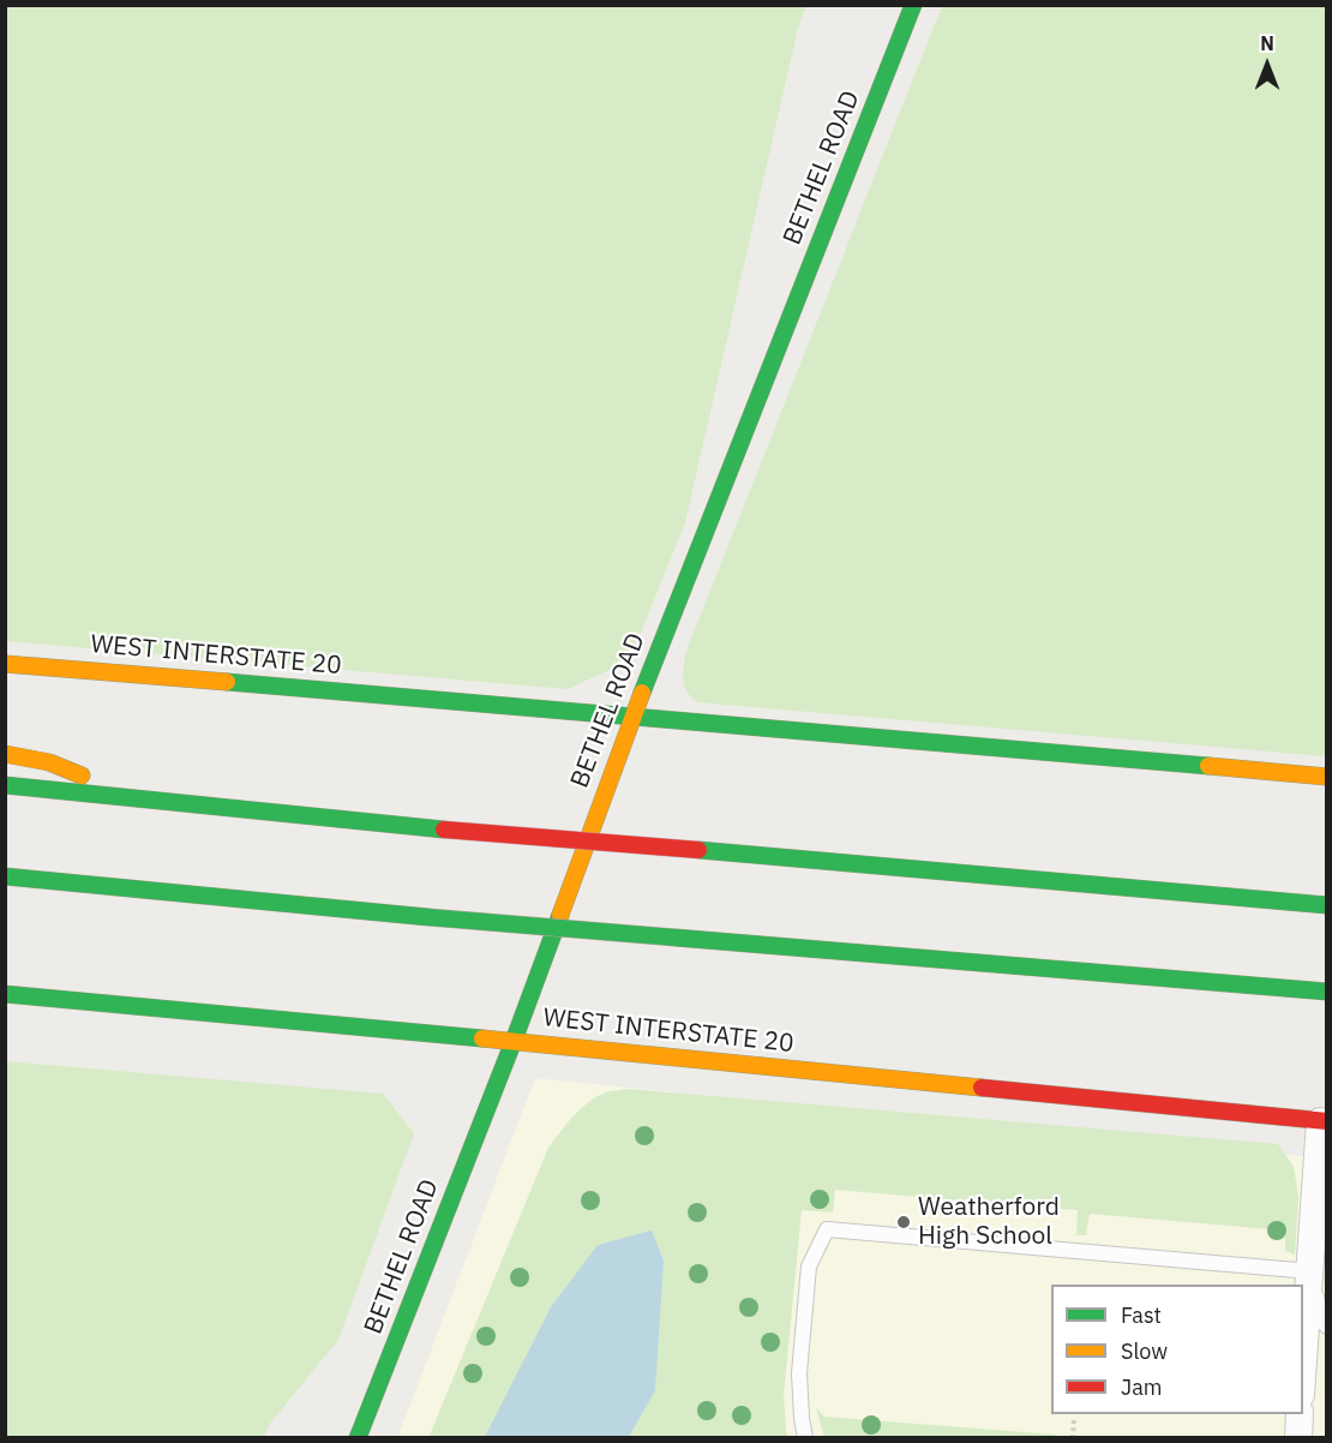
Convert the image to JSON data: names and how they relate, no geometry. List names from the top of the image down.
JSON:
{
  "streets": {
    "main road": ["BETHEL ROAD", "WEST INTERSTATE 20"]
  },
  "crossings": [
    ["BETHEL ROAD", "WEST INTERSTATE 20"]
  ],
  "places": ["Weatherford High School"],
  "legend": ["Fast", "Slow", "Jam"],
  "north": "top"
}
